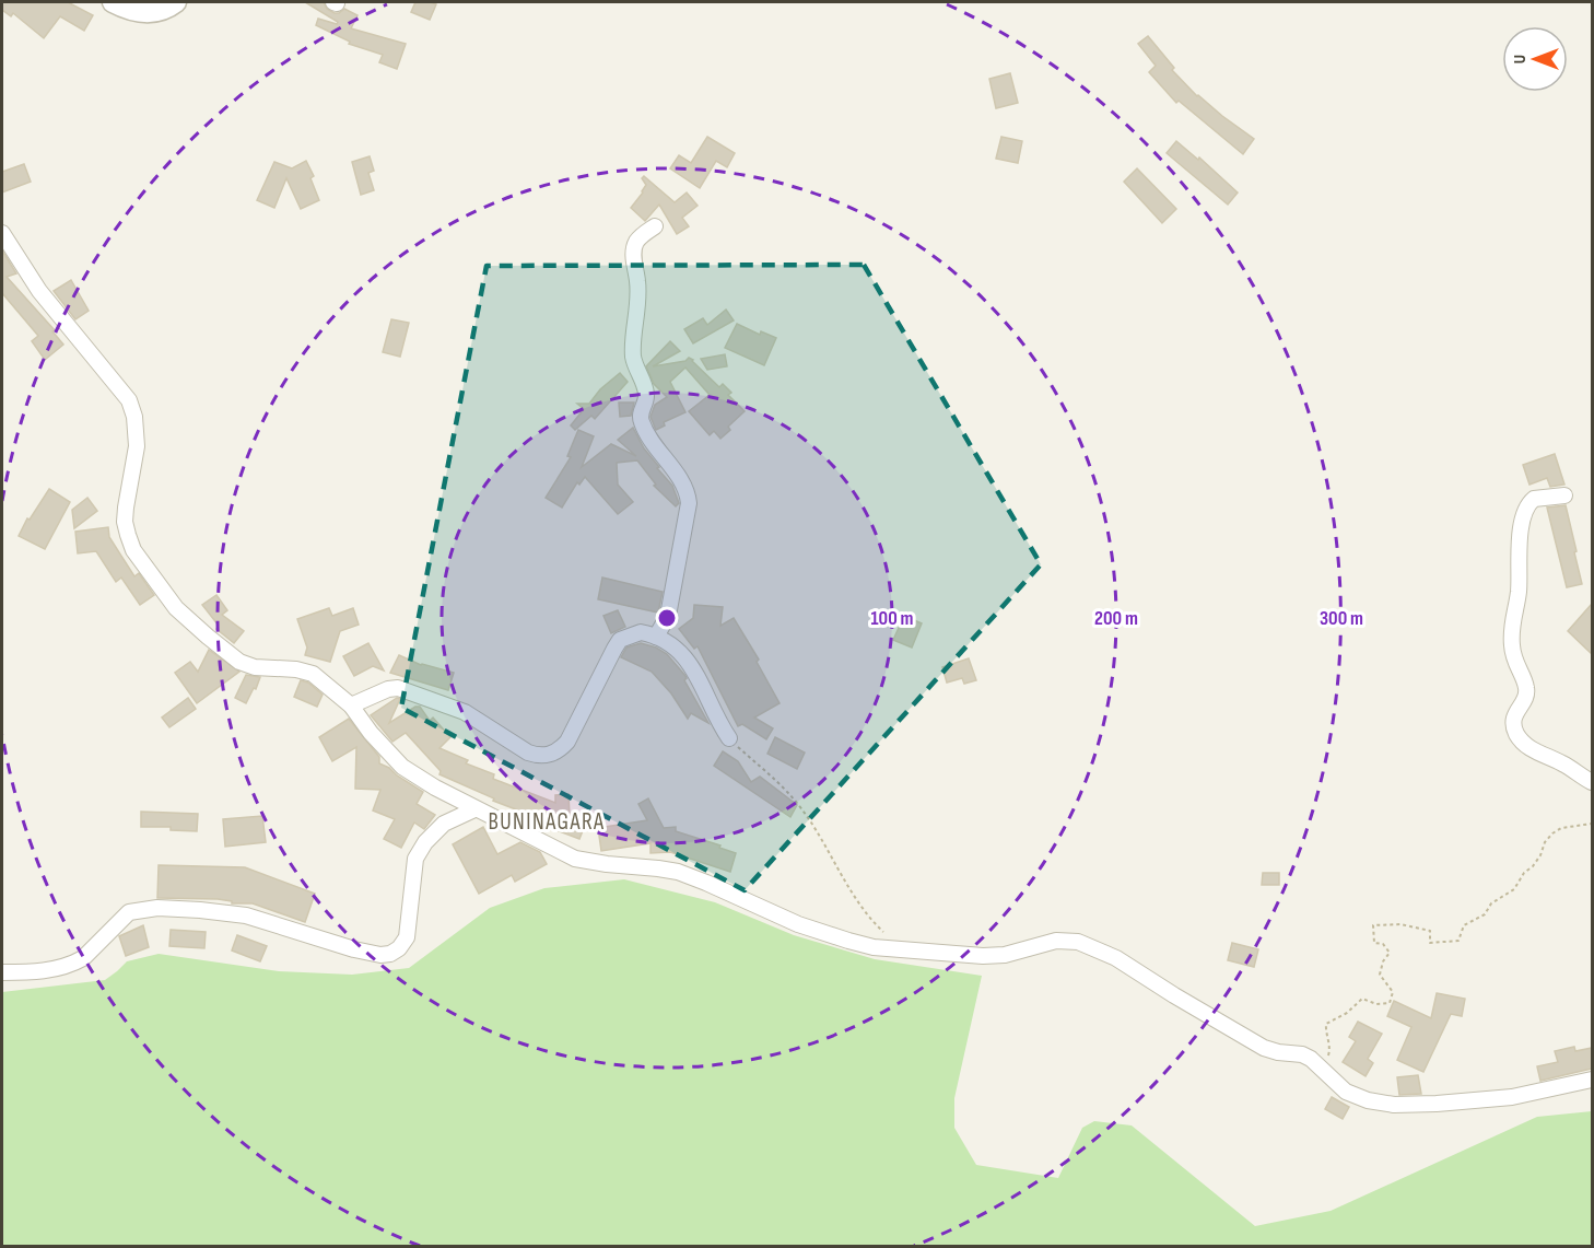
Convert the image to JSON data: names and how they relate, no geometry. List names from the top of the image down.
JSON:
{
  "districts": ["BUNINAGARA"],
  "north": "left",
  "rings": ["100 m", "200 m", "300 m"]
}
